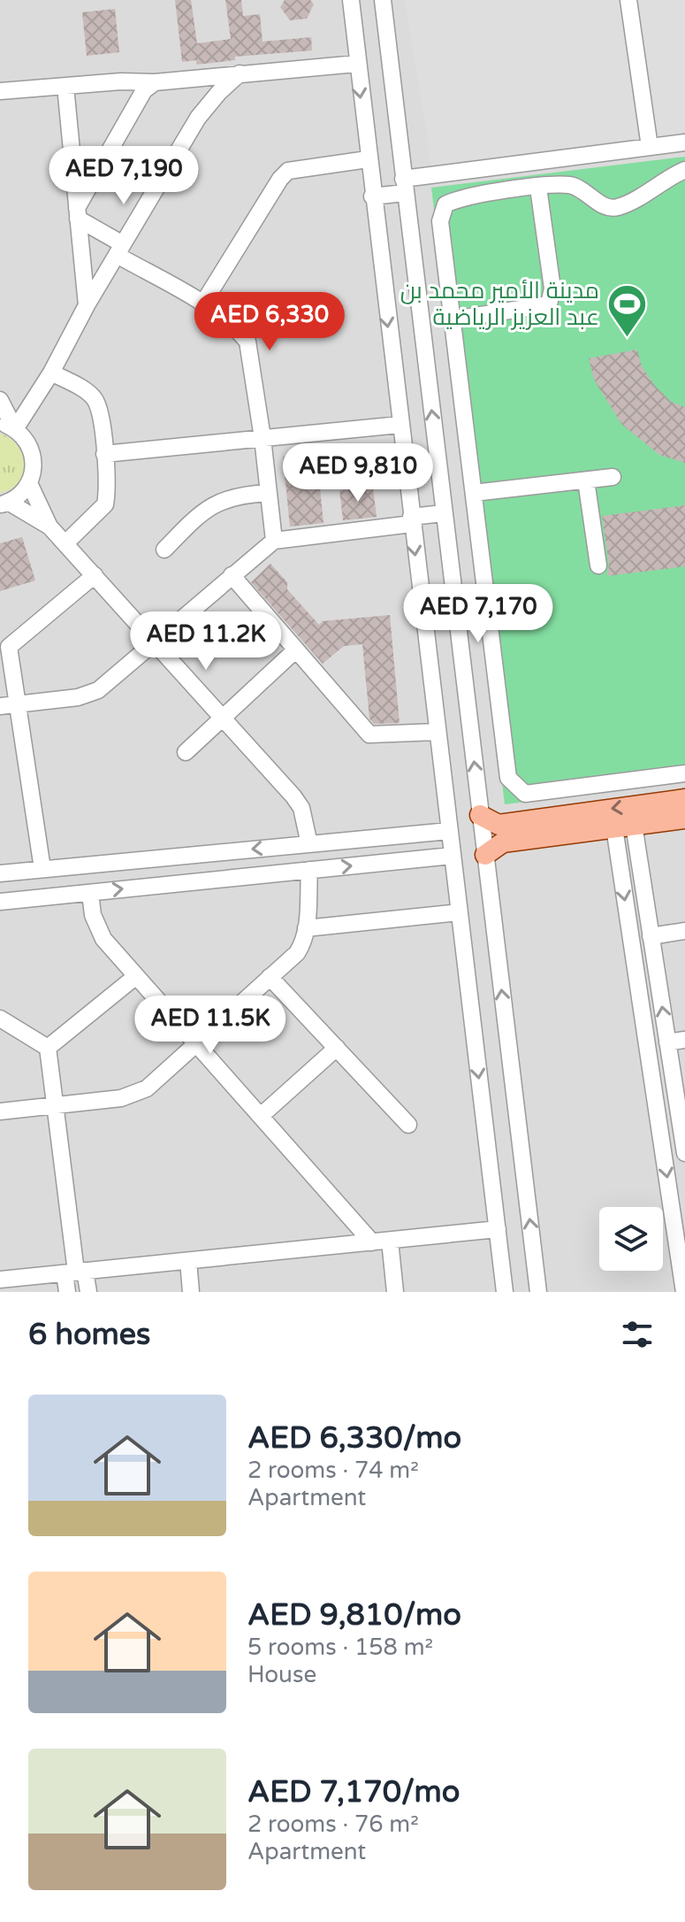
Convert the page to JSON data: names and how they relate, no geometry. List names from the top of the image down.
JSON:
{
  "places": {
    "sports": ["مدينة الأمير محمد بن عبد العزيز الرياضية"]
  },
  "page": {
    "price": [
      "AED 7,190",
      "AED 6,330",
      "AED 9,810",
      "AED 7,170",
      "AED 11.2K",
      "AED 11.5K"
    ],
    "heading": "6 homes",
    "list": [
      {
        "name": "AED 6,330/mo",
        "note": "2 rooms · 74 m² · Apartment"
      },
      {
        "name": "AED 9,810/mo",
        "note": "5 rooms · 158 m² · House"
      },
      {
        "name": "AED 7,170/mo",
        "note": "2 rooms · 76 m² · Apartment"
      }
    ]
  }
}
